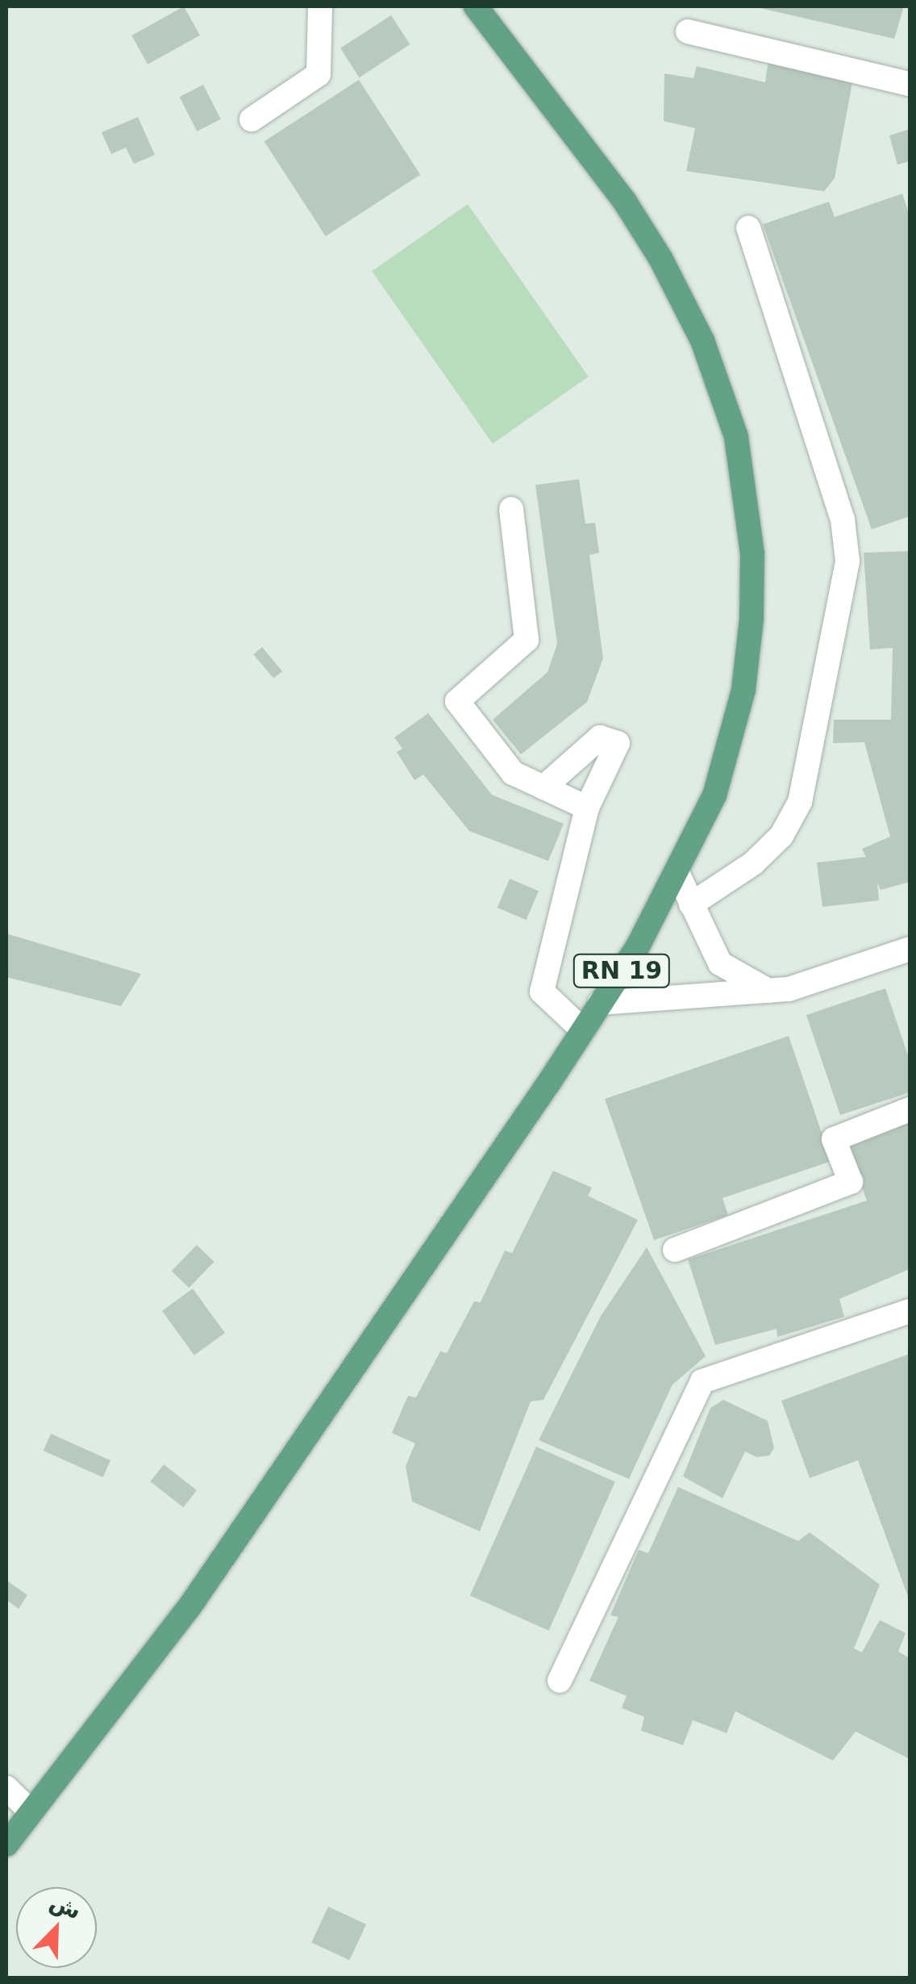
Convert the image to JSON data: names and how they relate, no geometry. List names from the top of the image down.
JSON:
{
  "streets": {
    "main road": ["RN 19"]
  },
  "north": "top right"
}
